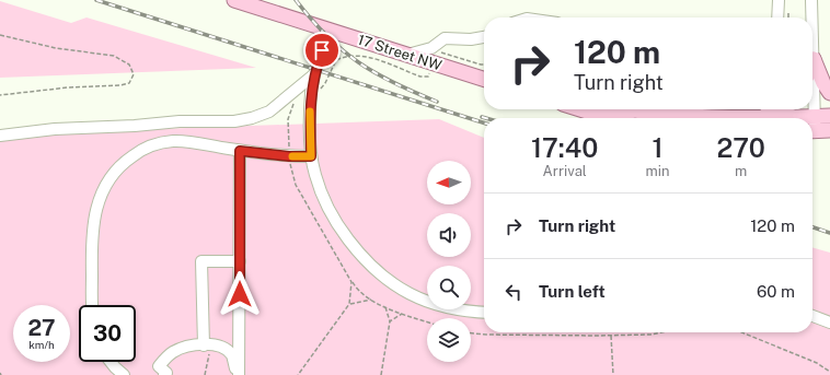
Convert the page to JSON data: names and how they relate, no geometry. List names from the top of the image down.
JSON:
{
  "streets": {
    "main road": ["17 Street NW"]
  },
  "north": "left",
  "page": {
    "turn": ["120 m", "Turn right"],
    "eta": [
      "17:40",
      "Arrival",
      "1",
      "min",
      "270",
      "m"
    ],
    "list": [
      {
        "name": "Turn right",
        "value": "120 m"
      },
      {
        "name": "Turn left",
        "value": "60 m"
      }
    ],
    "speed": "27 km/h",
    "limit": "30"
  }
}
